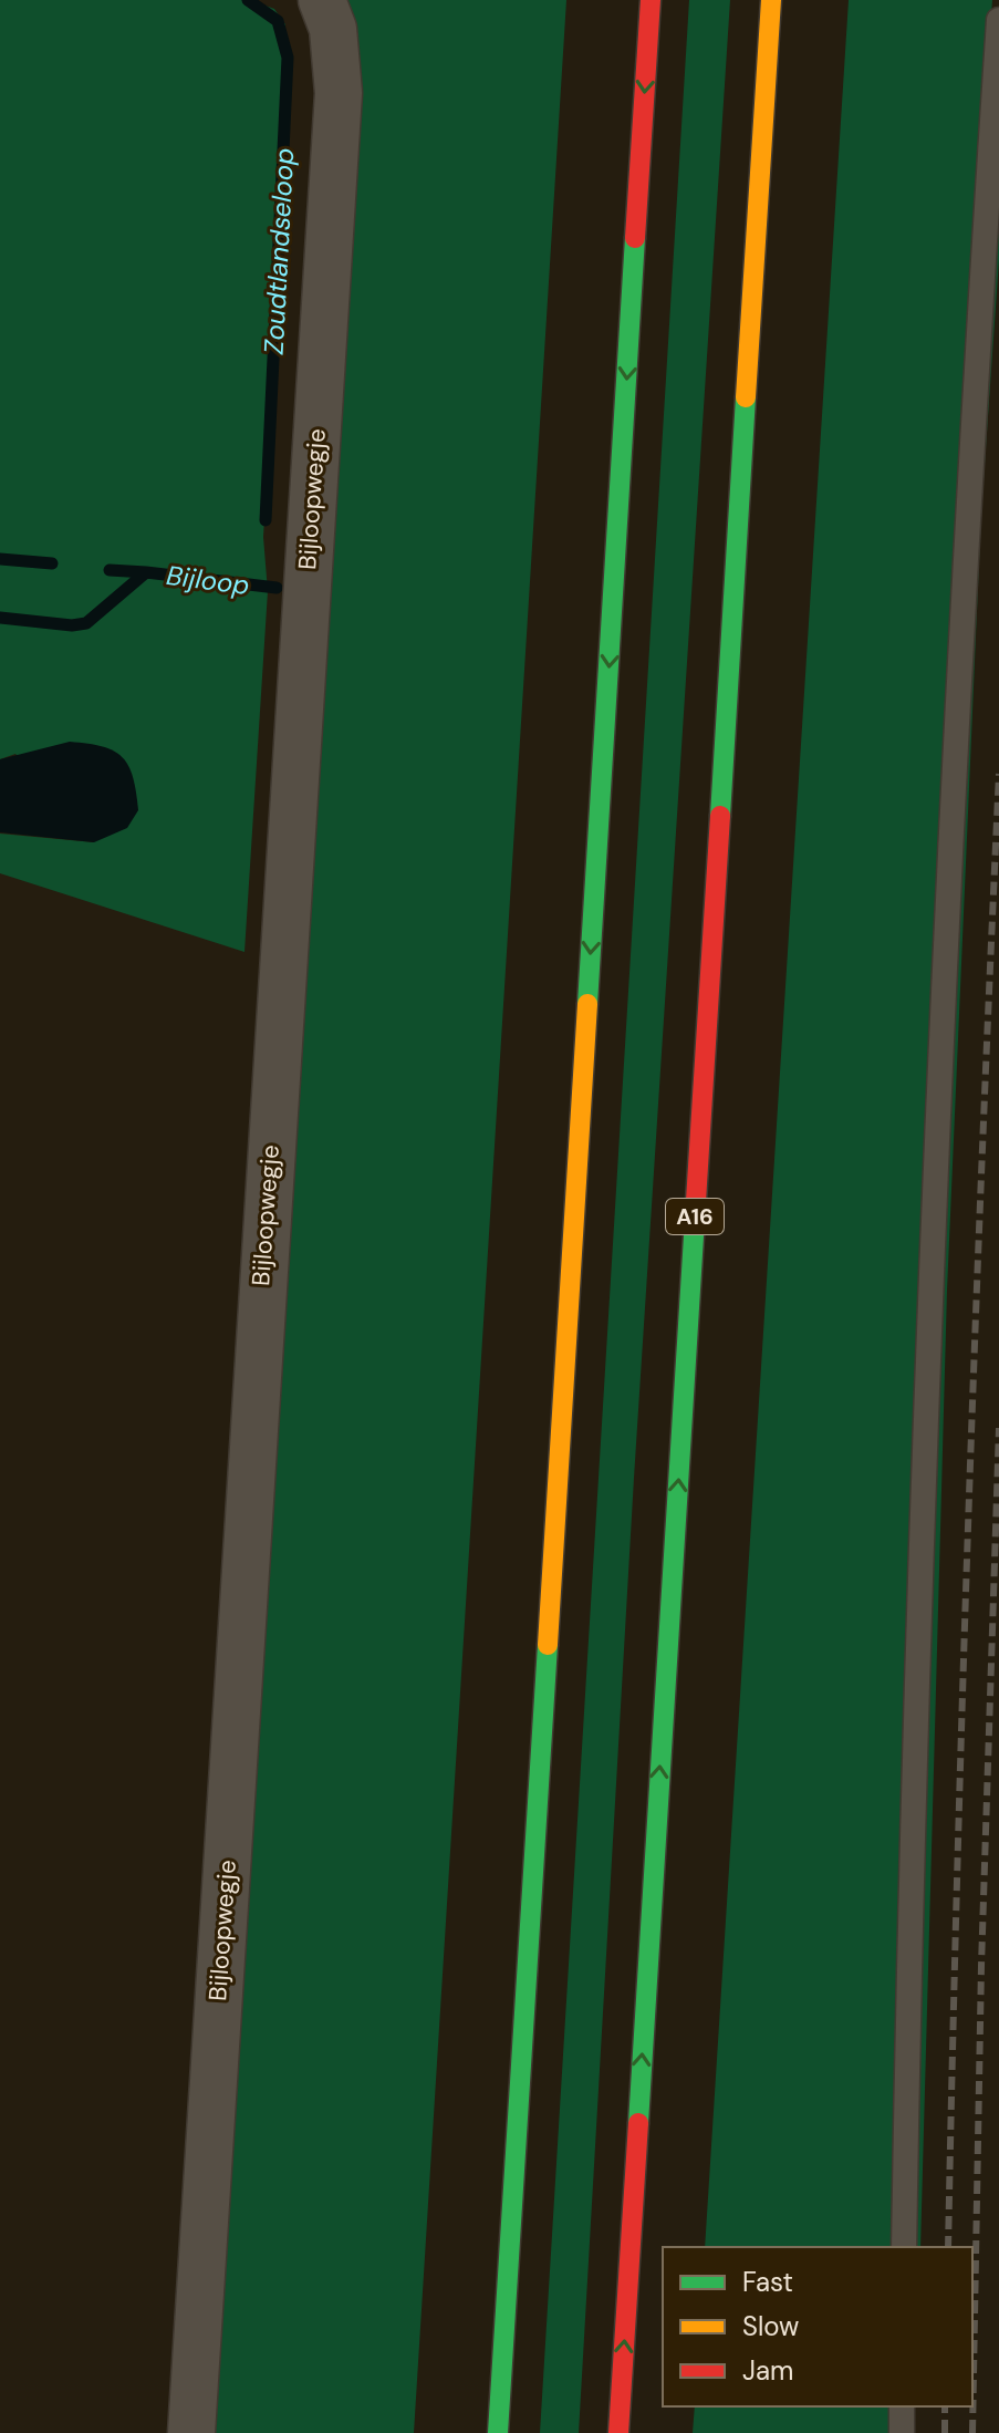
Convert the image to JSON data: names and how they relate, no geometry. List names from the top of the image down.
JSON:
{
  "streets": {
    "highway": ["A16"],
    "street": ["Bijloopwegje"]
  },
  "water": ["Zoudtlandseloop", "Bijloop"],
  "legend": ["Fast", "Slow", "Jam"]
}
